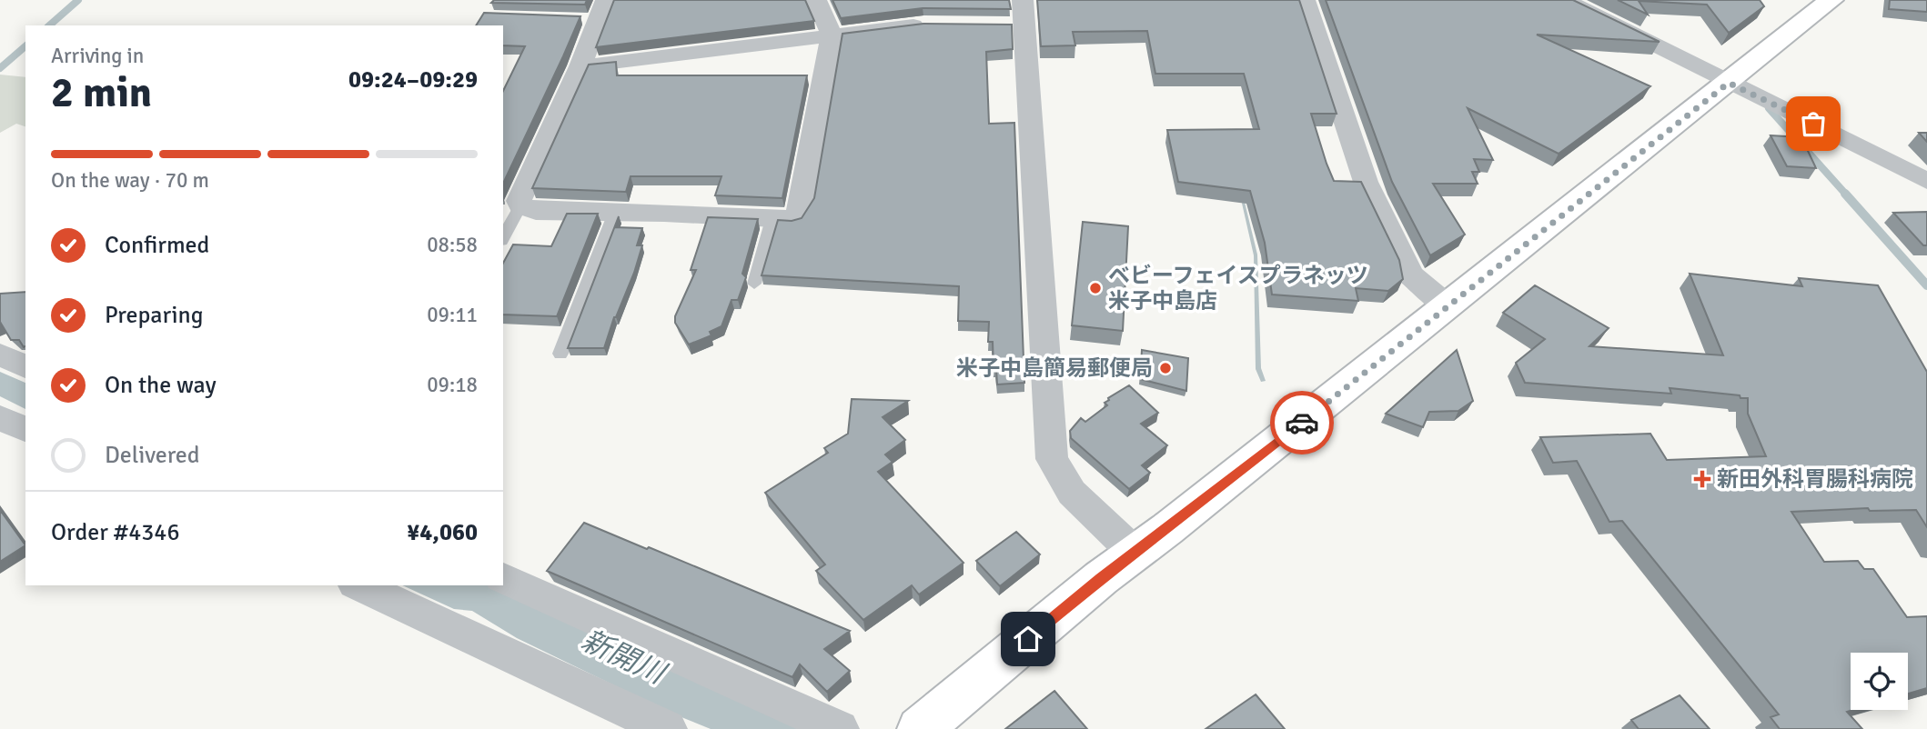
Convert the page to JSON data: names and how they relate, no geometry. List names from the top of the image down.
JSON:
{
  "water": ["新開川"],
  "places": {
    "other": ["ベビーフェイスプラネッツ 米子中島店", "米子中島簡易郵便局"],
    "health": ["新田外科胃腸科病院"]
  },
  "page": {
    "heading": ["2 min", "Arriving in", "09:24–09:29"],
    "panel": ["Order #4346", "¥4,060"],
    "bar": "On the way · 70 m",
    "list": [
      ["Confirmed", "08:58"],
      ["Preparing", "09:11"],
      ["On the way", "09:18"],
      "Delivered"
    ]
  }
}
